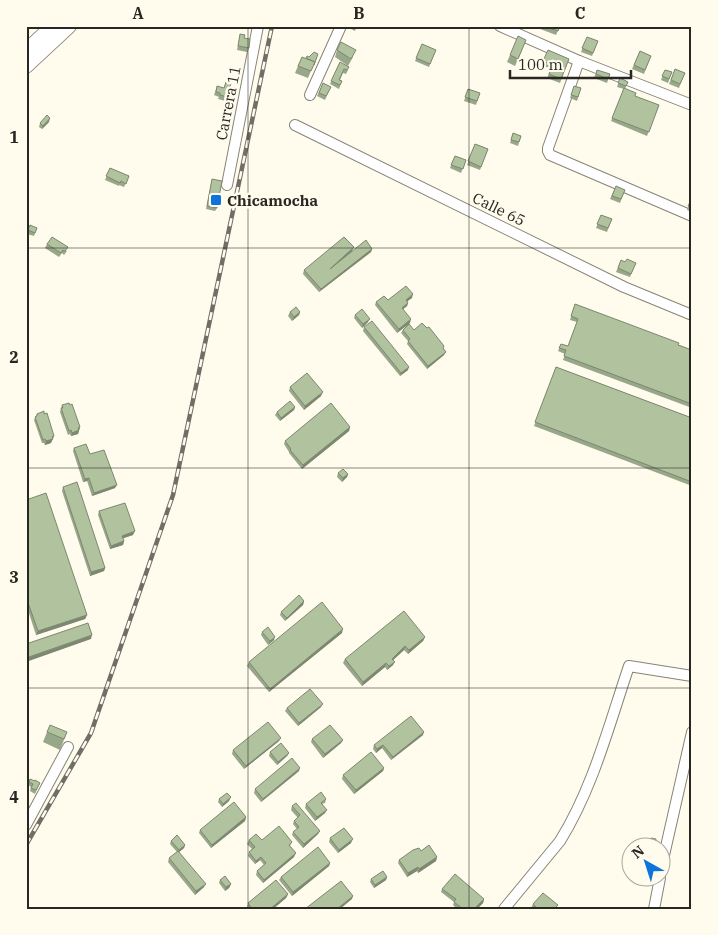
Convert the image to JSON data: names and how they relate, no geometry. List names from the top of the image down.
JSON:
{
  "streets": {
    "street": ["Carrera 11", "Calle 65"]
  },
  "places": {
    "transit": ["Chicamocha"]
  },
  "scale_bar": "100 m",
  "north": "top left",
  "grid": {
    "columns": ["A", "B", "C"],
    "rows": [
      "1",
      "2",
      "3",
      "4"
    ]
  }
}
